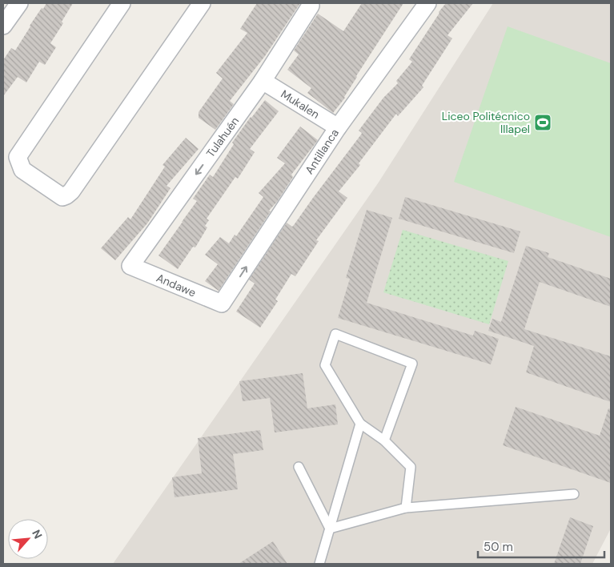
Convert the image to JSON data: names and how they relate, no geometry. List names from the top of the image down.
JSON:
{
  "streets": {
    "street": [
      "Mukalen",
      "Tulahuén",
      "Antillanca",
      "Andawe"
    ]
  },
  "crossings": [
    ["Mukalen", "Tulahuén"],
    ["Mukalen", "Antillanca"],
    ["Tulahuén", "Andawe"],
    ["Antillanca", "Andawe"]
  ],
  "one_way": ["Tulahuén", "Antillanca"],
  "places": {
    "sports": ["Liceo Politécnico Illapel"]
  },
  "scale_bar": "50 m",
  "north": "top right"
}
